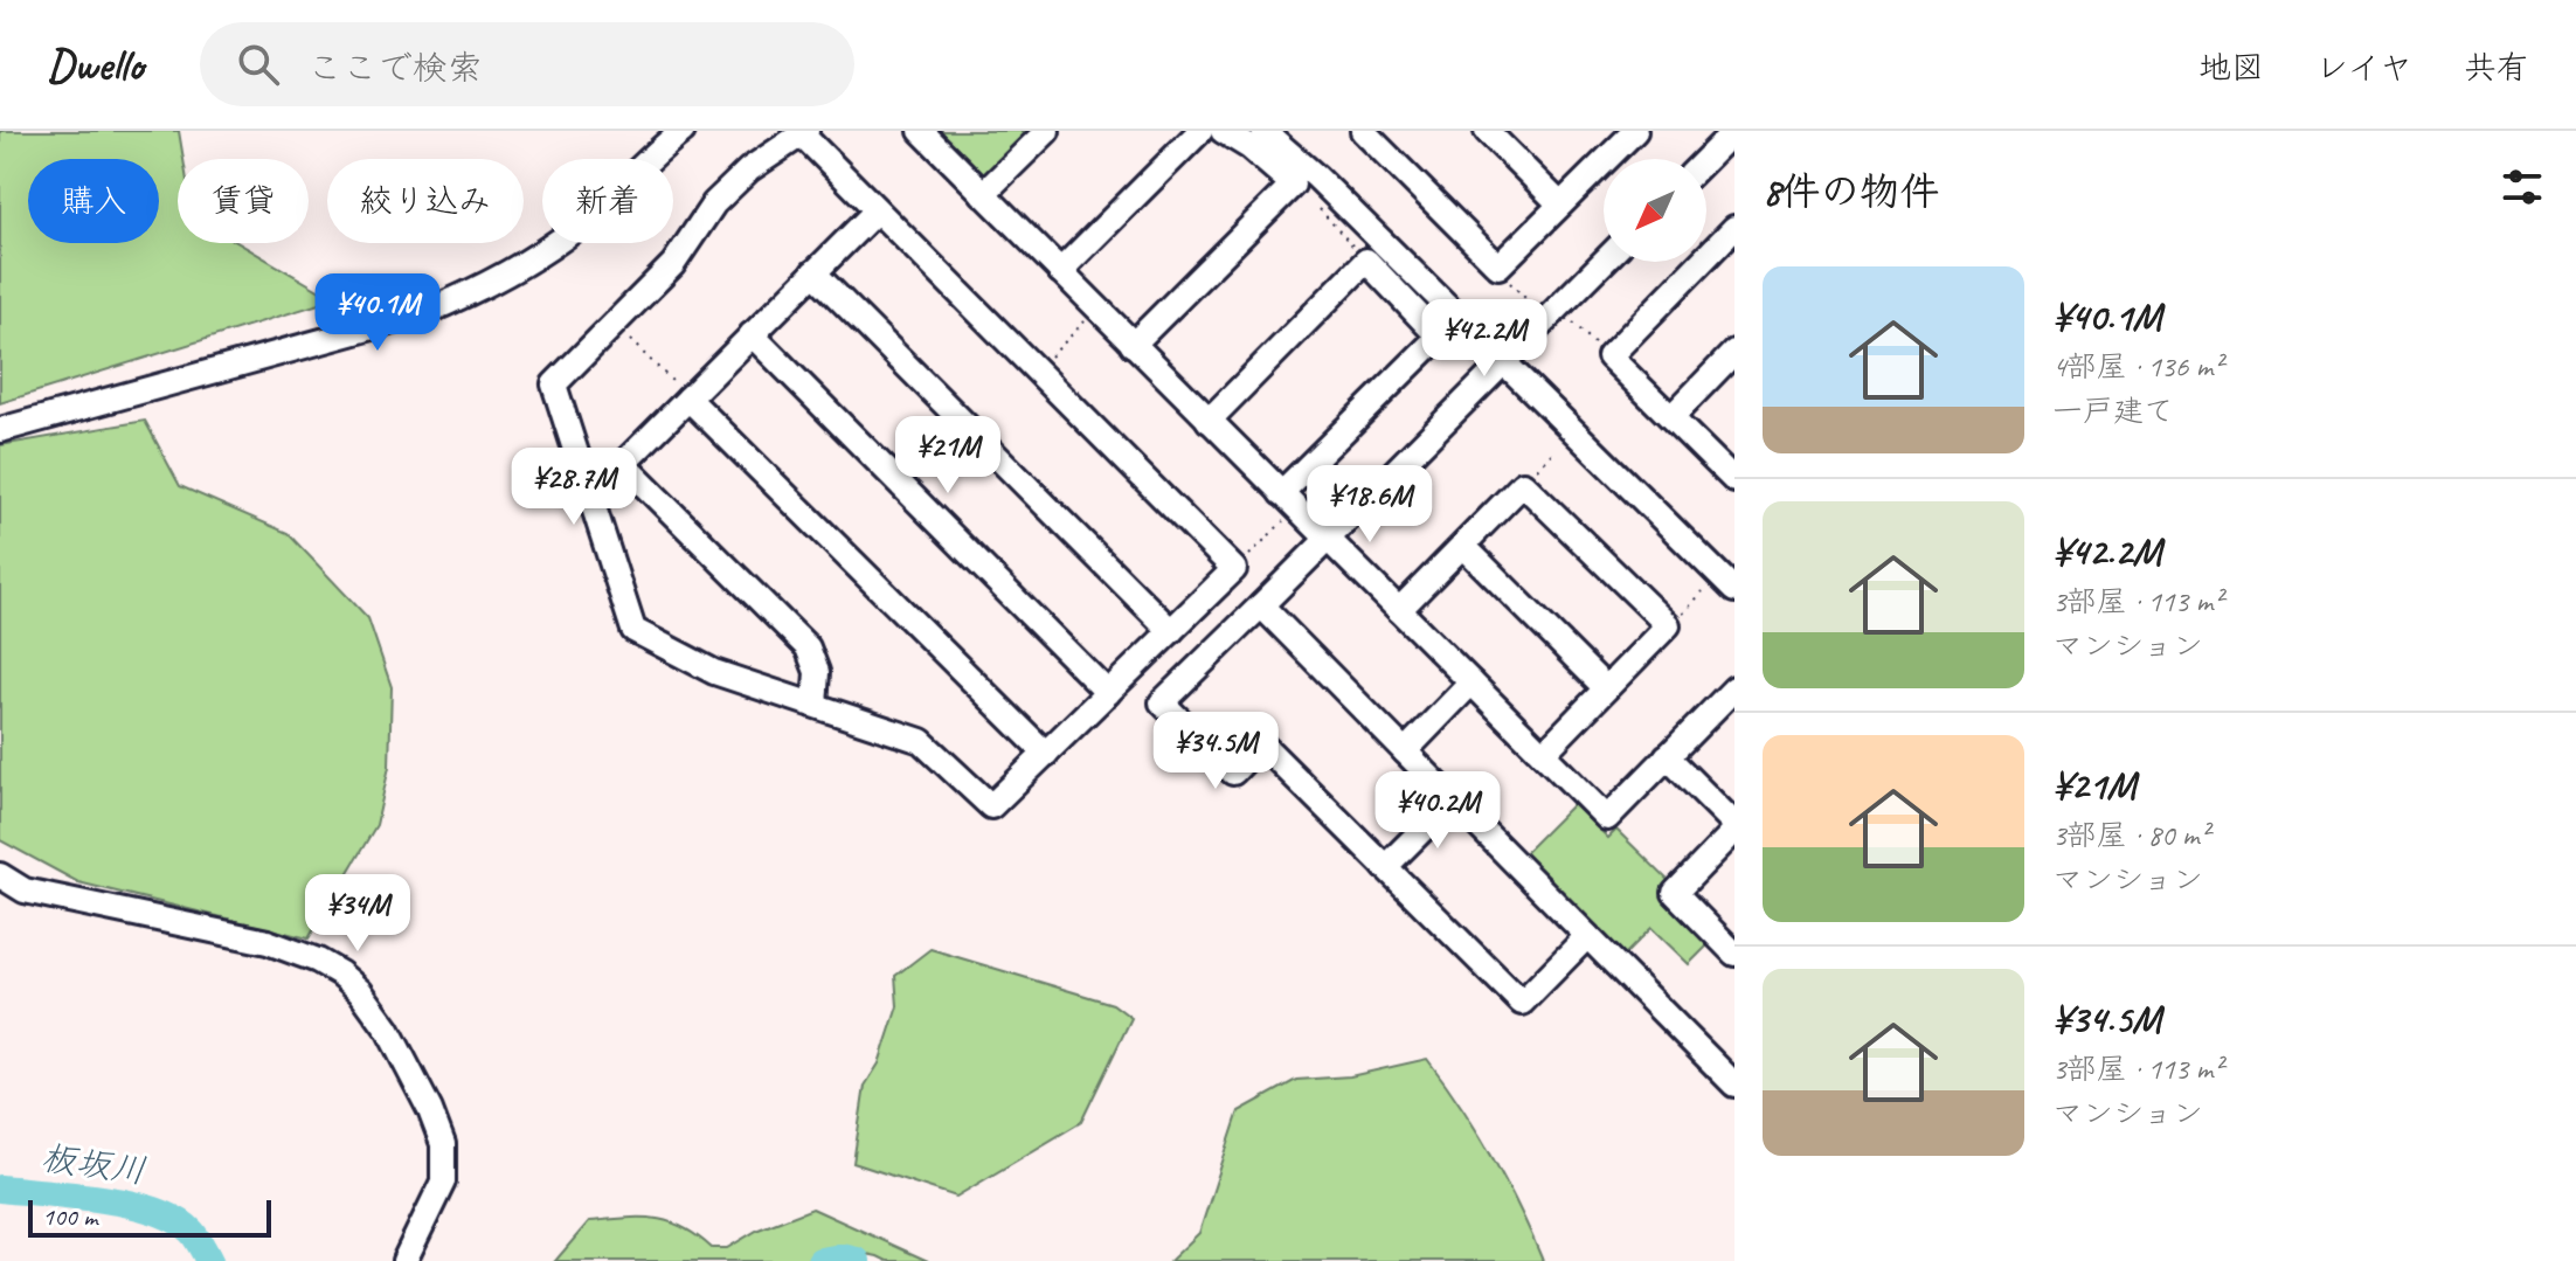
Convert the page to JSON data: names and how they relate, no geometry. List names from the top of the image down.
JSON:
{
  "water": ["板坂川"],
  "scale_bar": "100 m",
  "north": "bottom left",
  "page": {
    "header": "Dwello",
    "search": "ここで検索",
    "nav": ["地図", "レイヤ", "共有"],
    "heading": "8件の物件",
    "chip": [
      "購入",
      "賃貸",
      "絞り込み",
      "新着"
    ],
    "list": [
      {
        "name": "¥40.1M",
        "note": "4部屋 · 136 m² · 一戸建て"
      },
      {
        "name": "¥42.2M",
        "note": "3部屋 · 113 m² · マンション"
      },
      {
        "name": "¥21M",
        "note": "3部屋 · 80 m² · マンション"
      },
      {
        "name": "¥34.5M",
        "note": "3部屋 · 113 m² · マンション"
      }
    ],
    "price": [
      "¥40.1M",
      "¥42.2M",
      "¥21M",
      "¥28.7M",
      "¥18.6M",
      "¥34.5M",
      "¥40.2M",
      "¥34M"
    ],
    "scale": "100 m"
  }
}
